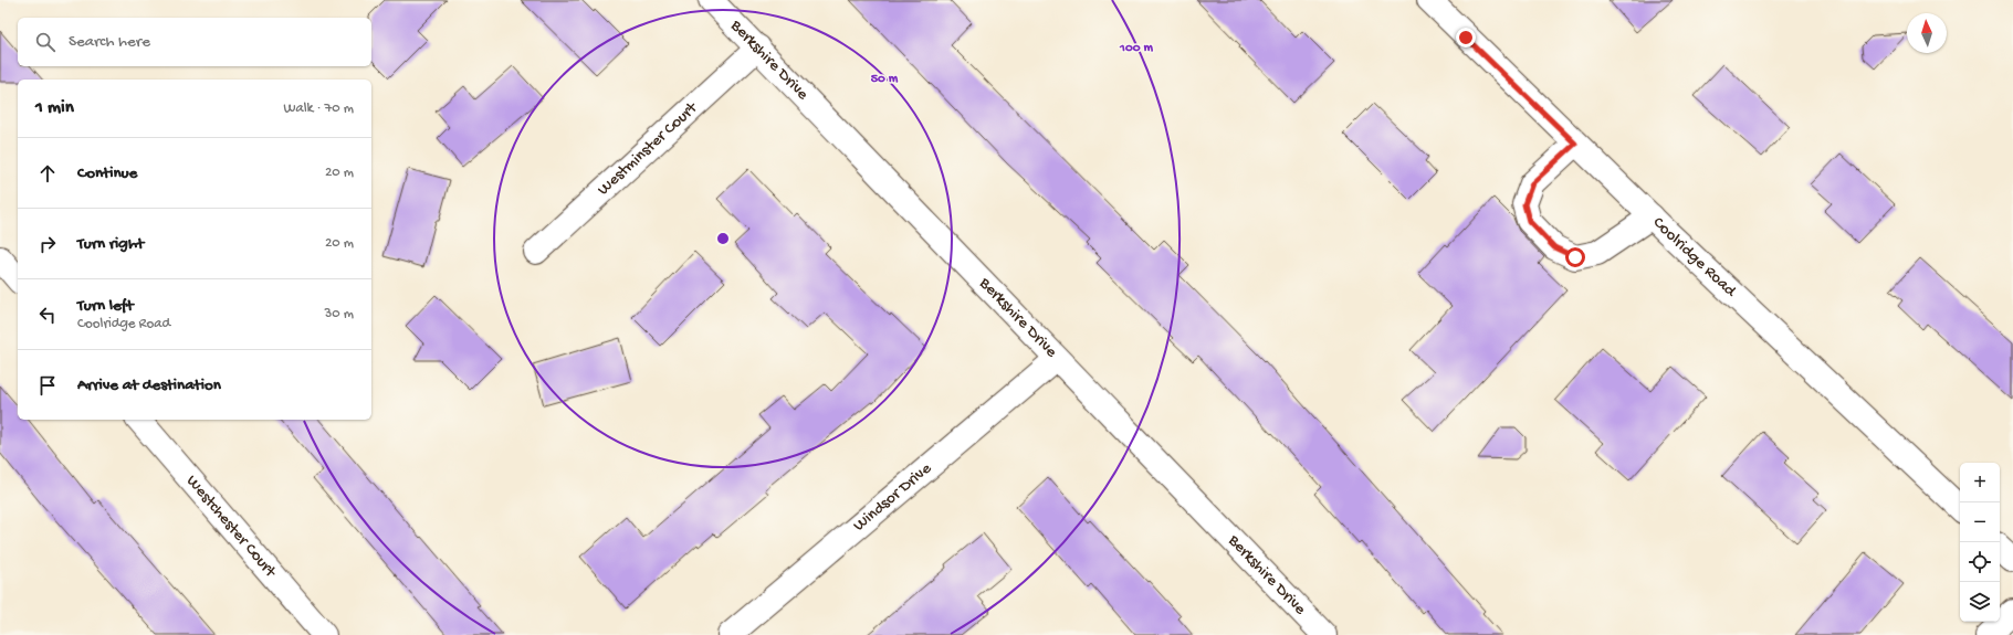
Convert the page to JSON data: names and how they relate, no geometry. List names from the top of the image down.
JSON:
{
  "streets": {
    "street": [
      "Berkshire Drive",
      "Westminster Court",
      "Coolridge Road",
      "Windsor Drive",
      "Westchester Court"
    ]
  },
  "crossings": [
    ["Berkshire Drive", "Westminster Court"],
    ["Berkshire Drive", "Windsor Drive"]
  ],
  "north": "top",
  "page": {
    "search": "Search here",
    "heading": ["1 min", "Walk · 70 m"],
    "list": [
      ["Continue", "20 m"],
      ["Turn right", "20 m"],
      ["Turn left", "Coolridge Road", "30 m"],
      "Arrive at destination"
    ],
    "map_buttons": ["+", "−"]
  },
  "rings": ["100 m", "50 m"]
}
